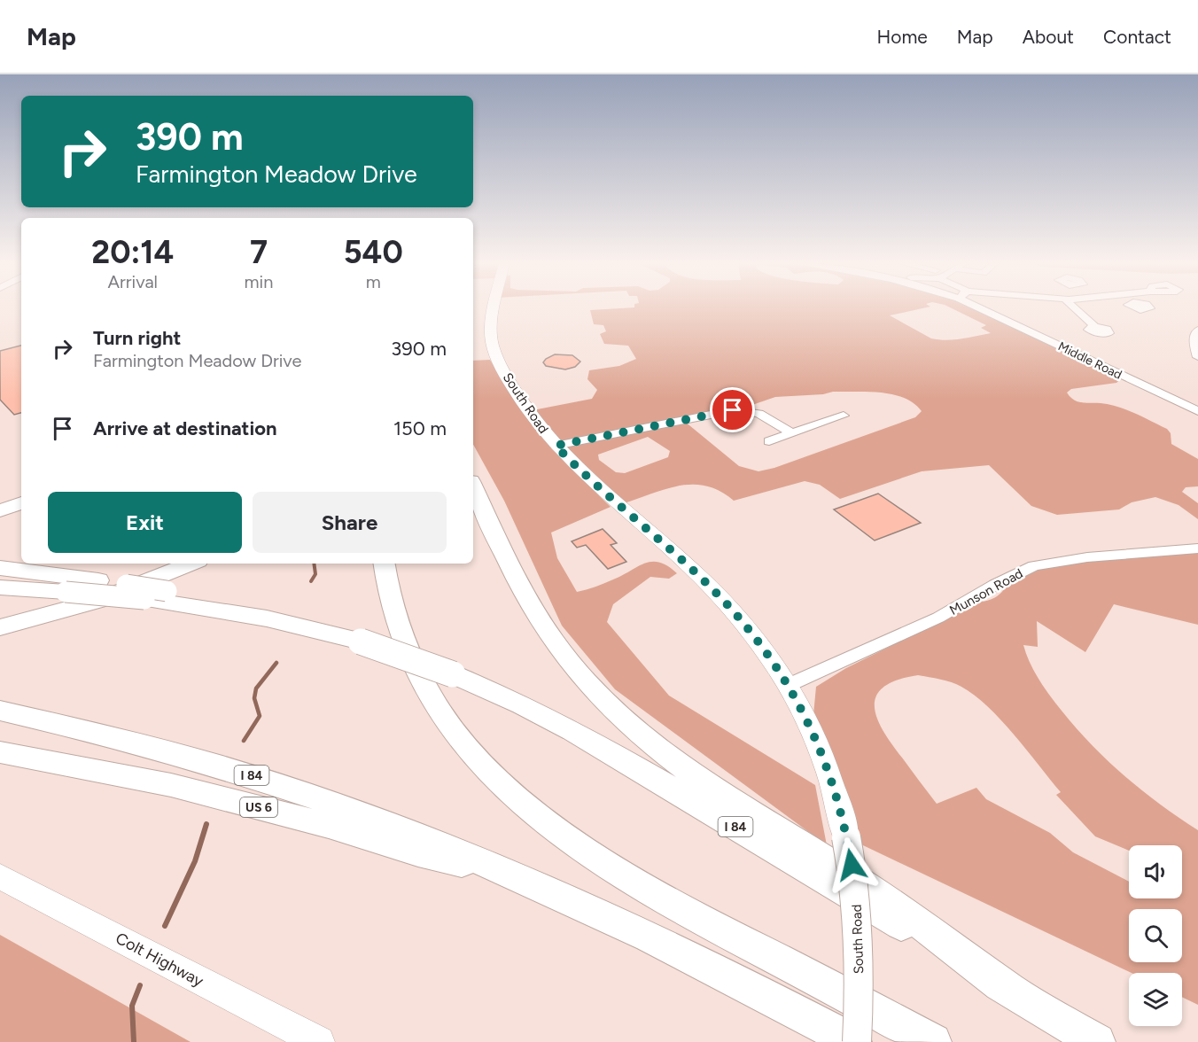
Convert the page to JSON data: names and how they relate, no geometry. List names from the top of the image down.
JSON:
{
  "streets": {
    "highway": ["I 84", "US 6"],
    "main road": ["South Road", "Colt Highway"],
    "street": ["Middle Road", "Munson Road"]
  },
  "crossings": [
    ["South Road", "Munson Road"],
    ["South Road", "I 84"],
    ["I 84", "US 6"]
  ],
  "page": {
    "header": "Map",
    "nav": [
      "Home",
      "Map",
      "About",
      "Contact"
    ],
    "turn": ["390 m", "Farmington Meadow Drive"],
    "eta": [
      "20:14",
      "Arrival",
      "7",
      "min",
      "540",
      "m"
    ],
    "list": [
      {
        "name": "Turn right",
        "note": "Farmington Meadow Drive",
        "value": "390 m"
      },
      {
        "name": "Arrive at destination",
        "value": "150 m"
      }
    ],
    "buttons": ["Exit", "Share"]
  }
}
